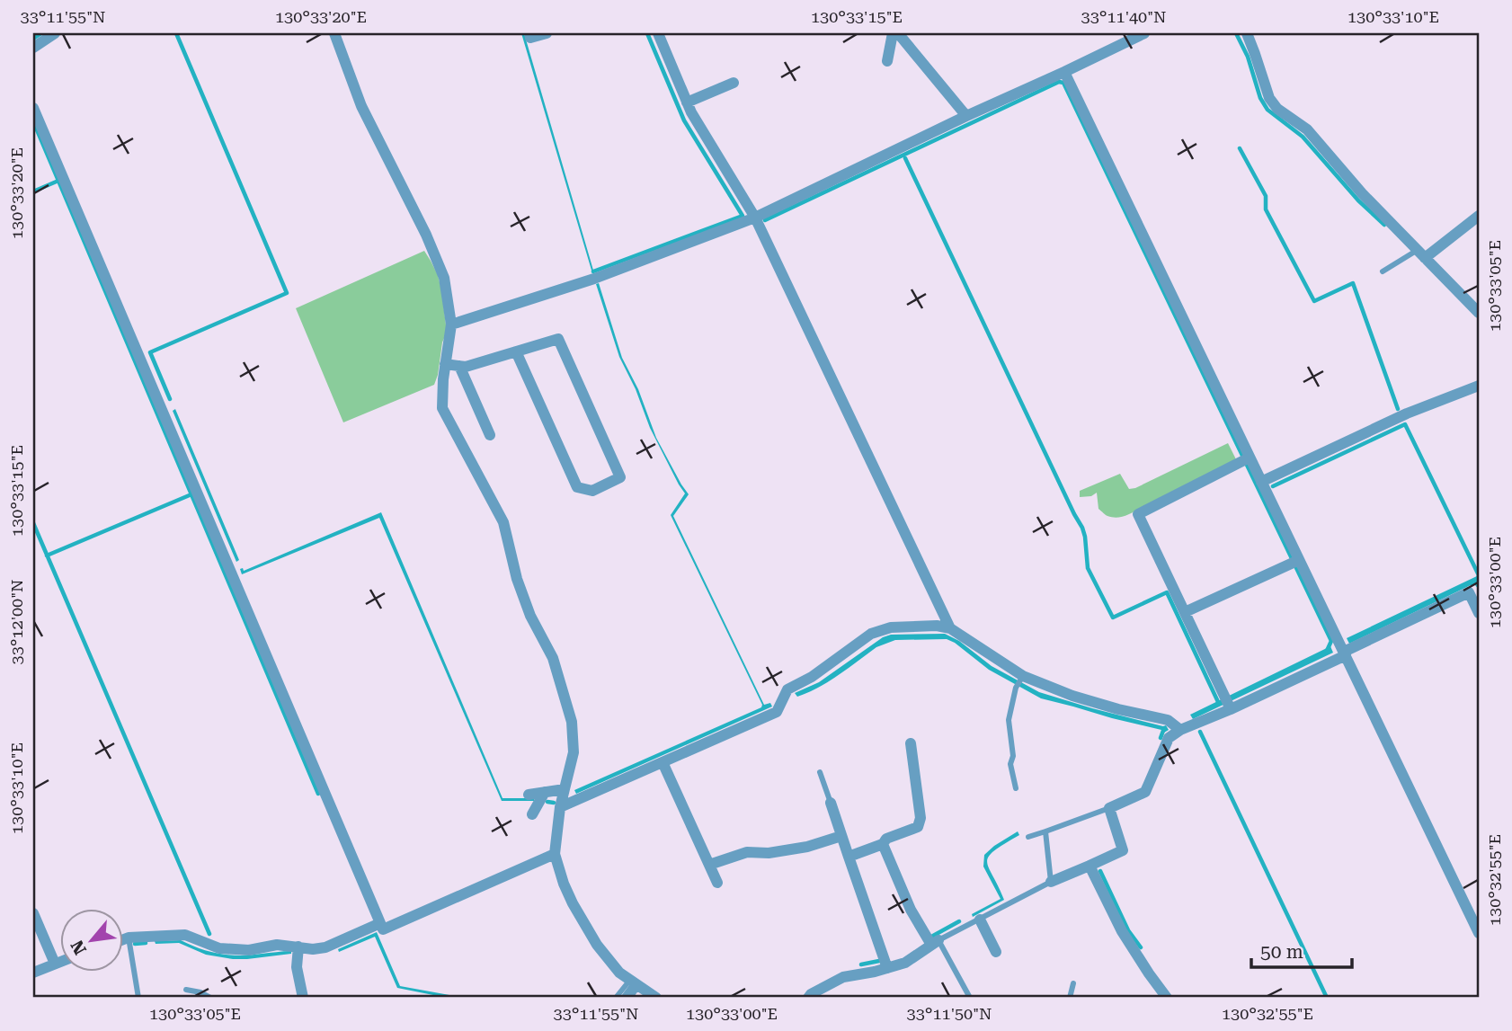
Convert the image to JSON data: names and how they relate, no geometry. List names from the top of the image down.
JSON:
{
  "scale_bar": "50 m",
  "north": "bottom left",
  "coordinates": [
    "33°11'55\"N",
    "130°33'20\"E",
    "130°33'15\"E",
    "33°11'40\"N",
    "130°33'10\"E",
    "130°33'05\"E",
    "130°33'00\"E",
    "33°12'00\"N",
    "130°32'55\"E",
    "33°11'50\"N"
  ]
}
